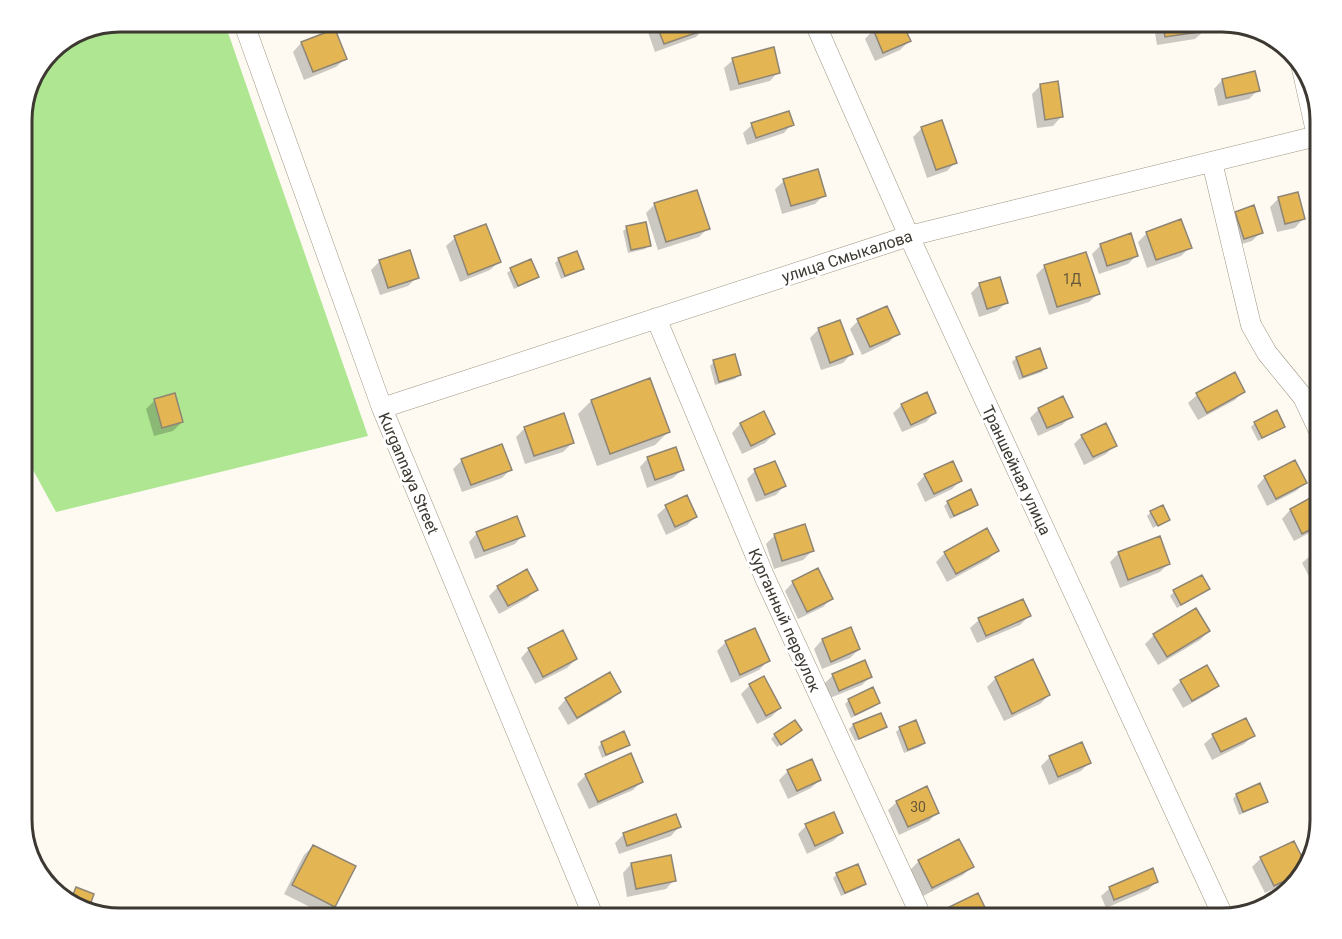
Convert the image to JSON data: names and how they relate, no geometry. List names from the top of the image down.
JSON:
{
  "streets": {
    "street": [
      "улица Смыкалова",
      "Траншейная улица",
      "Kurgannaya Street",
      "Курганный переулок"
    ]
  },
  "crossings": [
    ["улица Смыкалова", "Траншейная улица"],
    ["улица Смыкалова", "Kurgannaya Street"],
    ["улица Смыкалова", "Курганный переулок"]
  ],
  "house_numbers": ["1Д", "30"]
}
